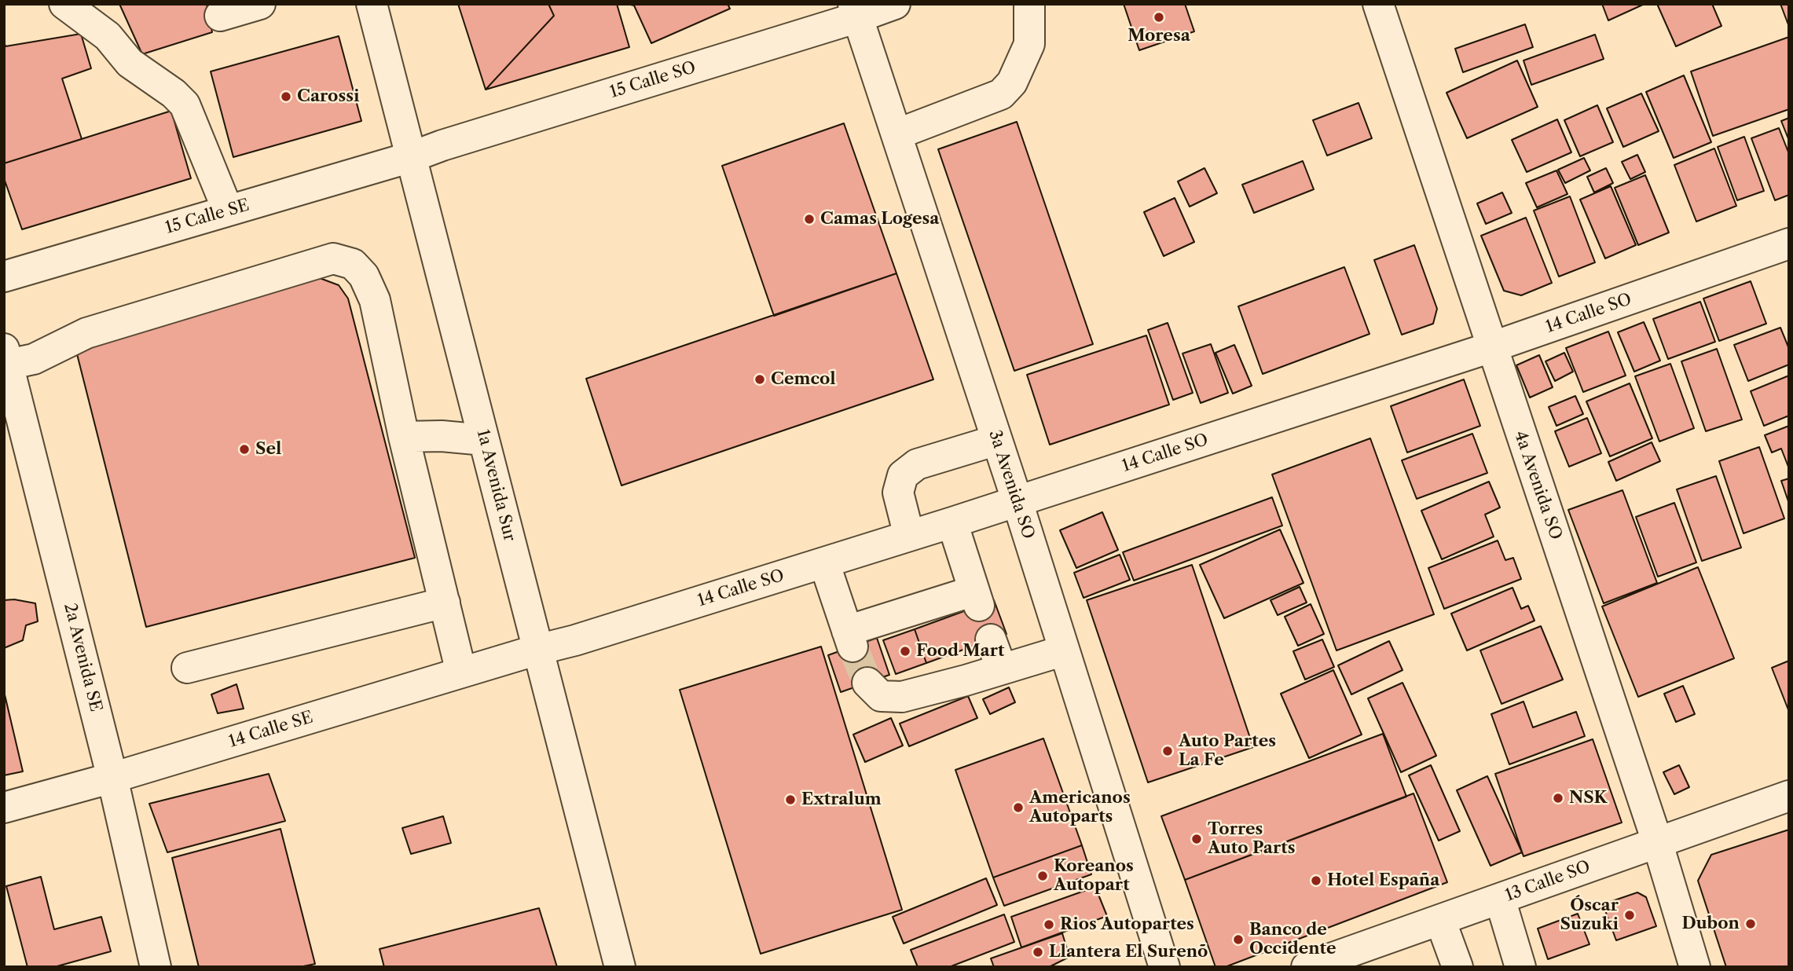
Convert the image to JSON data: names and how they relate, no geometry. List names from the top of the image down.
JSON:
{
  "streets": {
    "street": [
      "15 Calle SO",
      "15 Calle SE",
      "14 Calle SO",
      "3a Avenida SO",
      "1a Avenida Sur",
      "4a Avenida SO",
      "2a Avenida SE",
      "14 Calle SE",
      "13 Calle SO"
    ]
  },
  "crossings": [
    ["15 Calle SO", "15 Calle SE"],
    ["15 Calle SO", "3a Avenida SO"],
    ["15 Calle SO", "1a Avenida Sur"],
    ["15 Calle SE", "1a Avenida Sur"],
    ["14 Calle SO", "3a Avenida SO"],
    ["14 Calle SO", "1a Avenida Sur"],
    ["14 Calle SO", "4a Avenida SO"],
    ["14 Calle SO", "14 Calle SE"],
    ["1a Avenida Sur", "14 Calle SE"],
    ["4a Avenida SO", "13 Calle SO"],
    ["2a Avenida SE", "14 Calle SE"]
  ],
  "places": [
    "Moresa",
    "Carossi",
    "Camas Logesa",
    "Cemcol",
    "Sel",
    "Food Mart",
    "Auto Partes La Fe",
    "NSK",
    "Extralum",
    "Americanos Autoparts",
    "Torres Auto Parts",
    "Koreanos Autopart",
    "Hotel España",
    "Óscar Suzuki",
    "Dubon",
    "Rios Autopartes",
    "Banco de Occidente",
    "Llantera El Surenõ"
  ]
}
